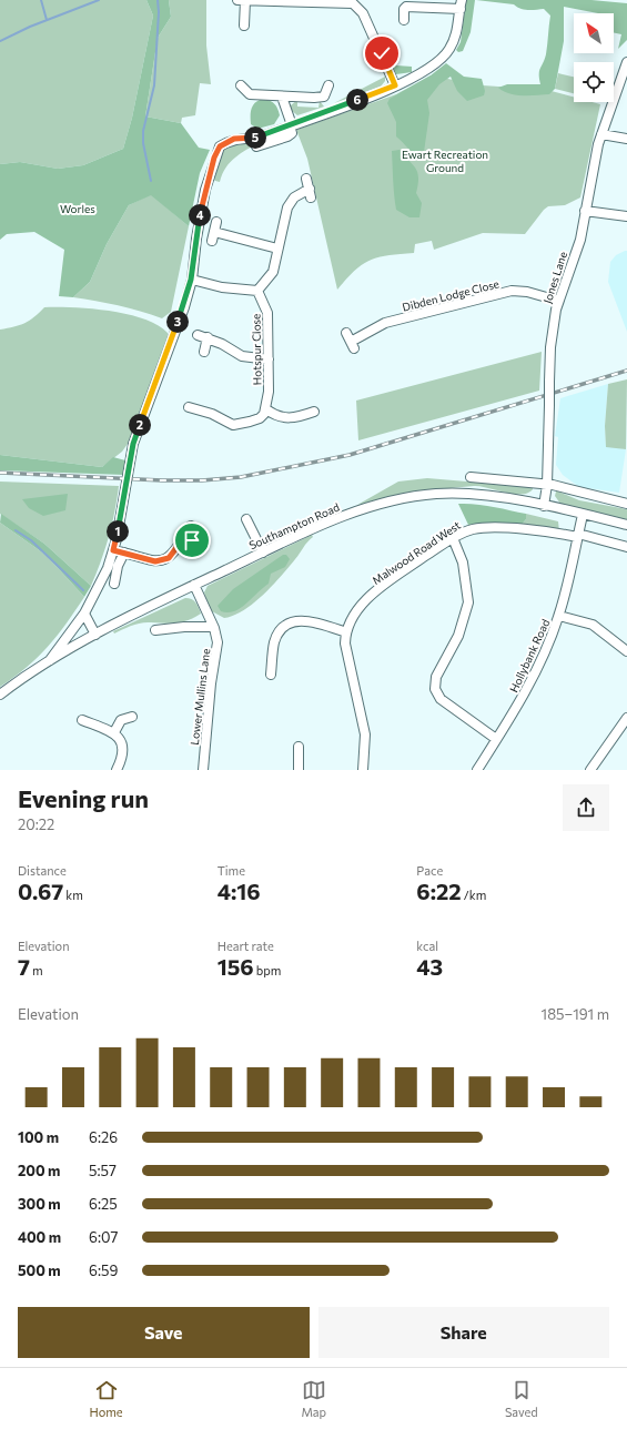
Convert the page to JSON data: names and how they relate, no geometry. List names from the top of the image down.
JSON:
{
  "streets": {
    "street": [
      "Jones Lane",
      "Dibden Lodge Close",
      "Hotspur Close",
      "Southampton Road",
      "Malwood Road West",
      "Hollybank Road",
      "Lower Mullins Lane"
    ]
  },
  "crossings": [
    ["Jones Lane", "Dibden Lodge Close"],
    ["Jones Lane", "Southampton Road"],
    ["Southampton Road", "Hollybank Road"],
    ["Southampton Road", "Lower Mullins Lane"],
    ["Malwood Road West", "Hollybank Road"]
  ],
  "parks": ["Ewart Recreation Ground", "Worles"],
  "north": "top left",
  "page": {
    "pins": [
      "6",
      "5",
      "4",
      "3",
      "2",
      "1"
    ],
    "heading": ["Evening run", "20:22"],
    "stats": [
      ["Distance", "0.67 km"],
      ["Time", "4:16"],
      ["Pace", "6:22 /km"],
      ["Elevation", "7 m"],
      ["Heart rate", "156 bpm"],
      ["kcal", "43"]
    ],
    "chart": ["Elevation", "185–191 m"],
    "list": [
      {
        "name": "100 m",
        "note": "6:26"
      },
      {
        "name": "200 m",
        "note": "5:57"
      },
      {
        "name": "300 m",
        "note": "6:25"
      },
      {
        "name": "400 m",
        "note": "6:07"
      },
      {
        "name": "500 m",
        "note": "6:59"
      }
    ],
    "buttons": ["Save", "Share"],
    "tabs": ["Home", "Map", "Saved"]
  }
}
